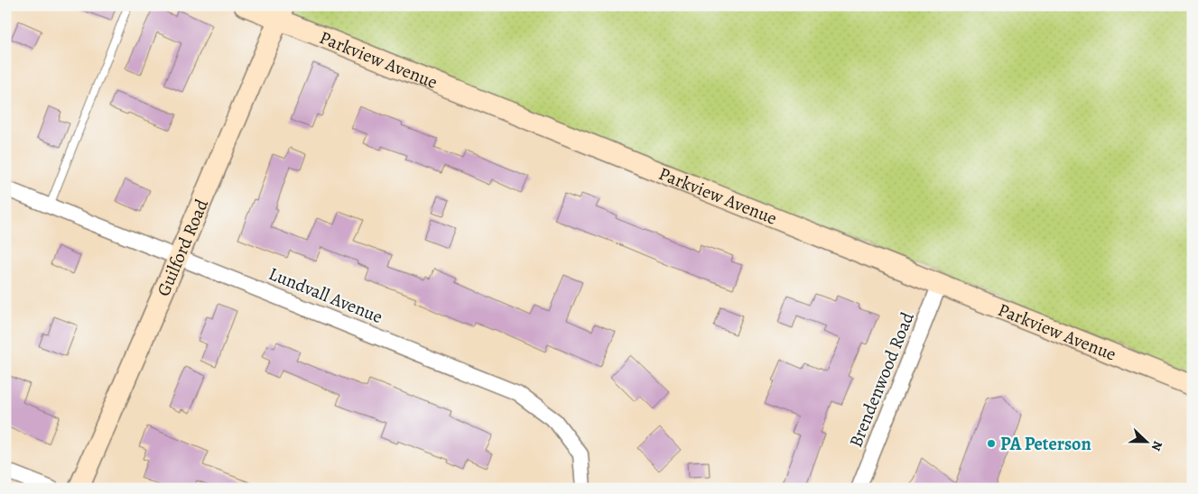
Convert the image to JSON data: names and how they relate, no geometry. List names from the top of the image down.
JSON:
{
  "streets": {
    "street": [
      "Parkview Avenue",
      "Guilford Road",
      "Lundvall Avenue",
      "Brendenwood Road"
    ]
  },
  "crossings": [
    ["Parkview Avenue", "Guilford Road"],
    ["Parkview Avenue", "Brendenwood Road"],
    ["Guilford Road", "Lundvall Avenue"]
  ],
  "places": ["PA Peterson"],
  "north": "right"
}
